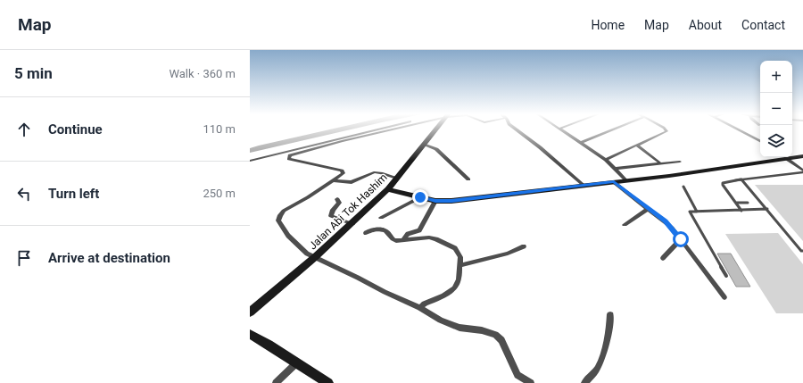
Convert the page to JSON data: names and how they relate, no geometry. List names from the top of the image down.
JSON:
{
  "streets": {
    "street": ["Jalan Abi Tok Hashim"]
  },
  "page": {
    "header": "Map",
    "nav": [
      "Home",
      "Map",
      "About",
      "Contact"
    ],
    "heading": ["5 min", "Walk · 360 m"],
    "map_buttons": ["+", "−"],
    "list": [
      ["Continue", "110 m"],
      ["Turn left", "250 m"],
      "Arrive at destination"
    ]
  }
}
